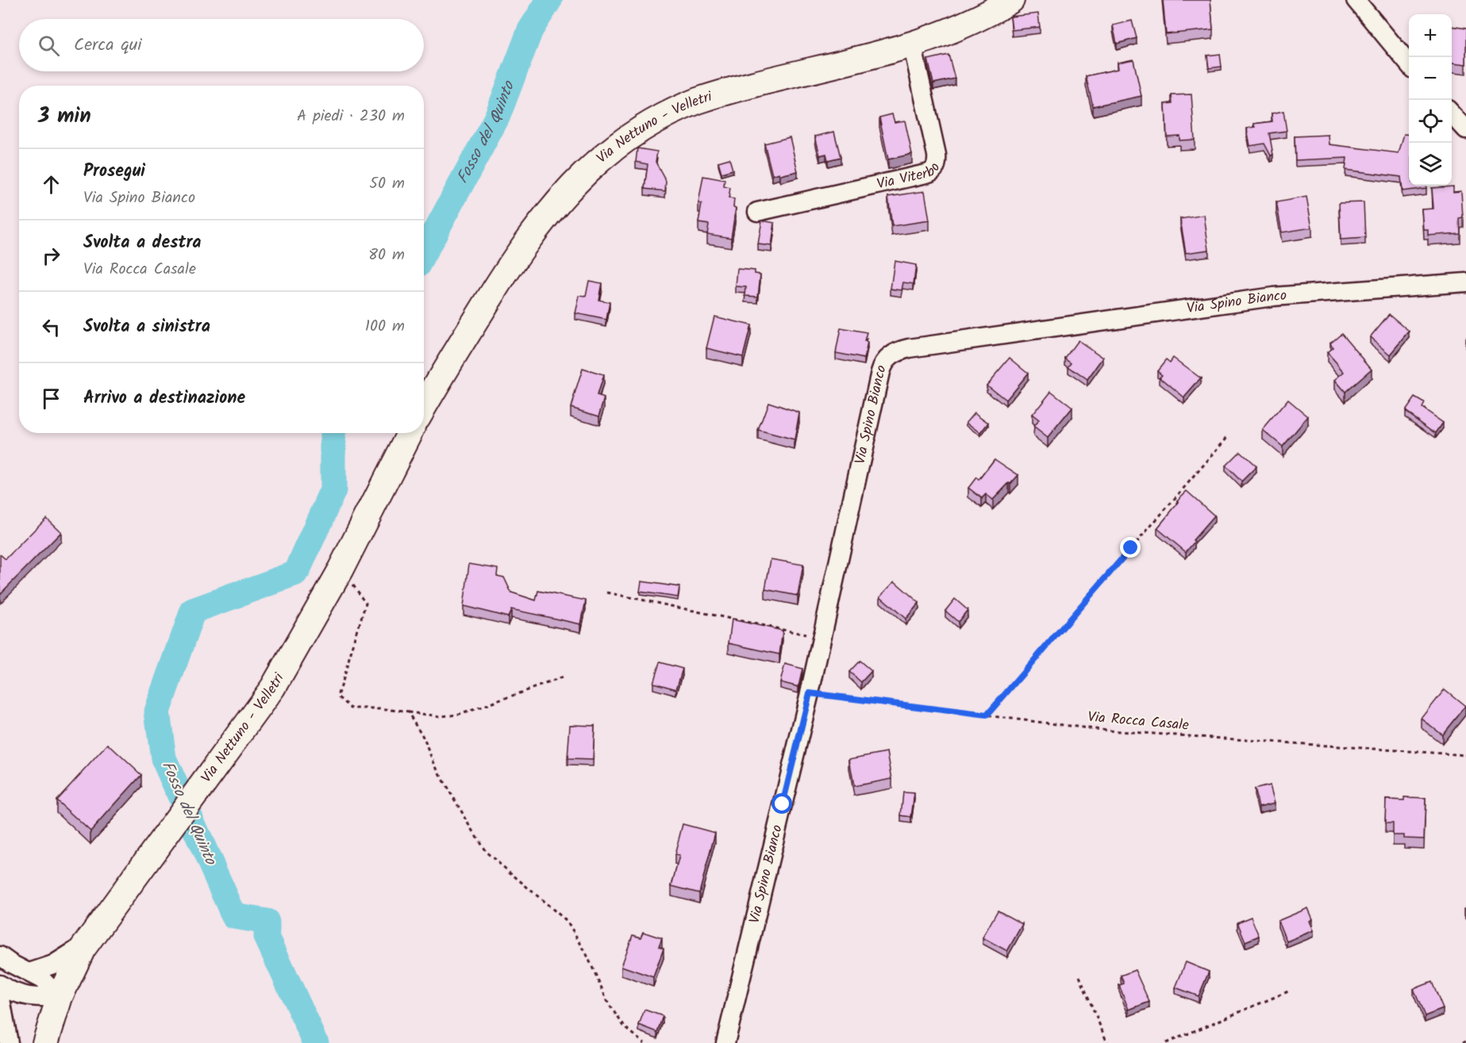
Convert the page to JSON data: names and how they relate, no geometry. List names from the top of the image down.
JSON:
{
  "streets": {
    "main road": ["Via Nettuno - Velletri"],
    "street": ["Via Viterbo", "Via Spino Bianco"],
    "path": ["Via Rocca Casale"]
  },
  "crossings": [
    ["Via Nettuno - Velletri", "Via Viterbo"],
    ["Via Spino Bianco", "Via Rocca Casale"]
  ],
  "water": ["Fosso del Quinto"],
  "page": {
    "map_buttons": ["+", "−"],
    "search": "Cerca qui",
    "heading": ["3 min", "A piedi · 230 m"],
    "list": [
      ["Prosegui", "Via Spino Bianco", "50 m"],
      ["Svolta a destra", "Via Rocca Casale", "80 m"],
      ["Svolta a sinistra", "100 m"],
      "Arrivo a destinazione"
    ]
  }
}
